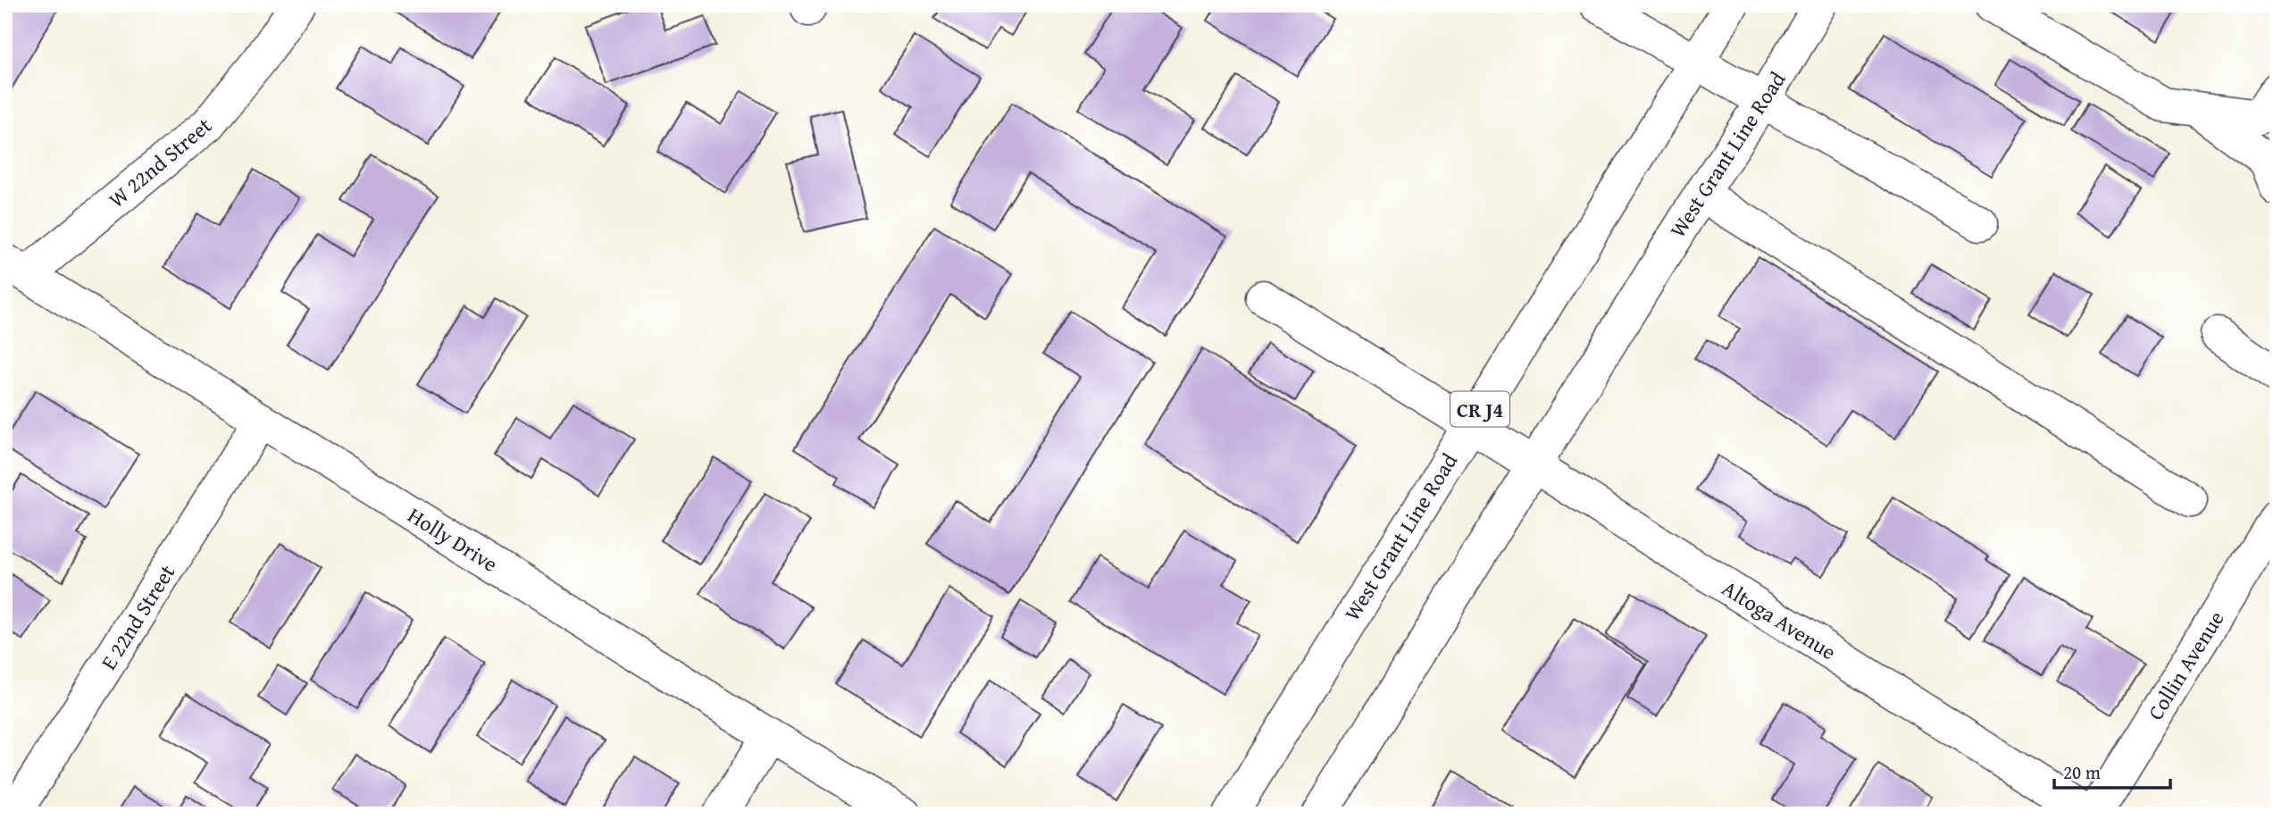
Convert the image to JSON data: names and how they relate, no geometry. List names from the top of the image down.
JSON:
{
  "streets": {
    "street": [
      "West Grant Line Road",
      "W 22nd Street",
      "CR J4",
      "Holly Drive",
      "E 22nd Street",
      "Altoga Avenue",
      "Collin Avenue"
    ]
  },
  "crossings": [
    ["West Grant Line Road", "Altoga Avenue"],
    ["W 22nd Street", "Holly Drive"],
    ["Holly Drive", "E 22nd Street"],
    ["Altoga Avenue", "Collin Avenue"]
  ],
  "scale_bar": "20 m"
}
